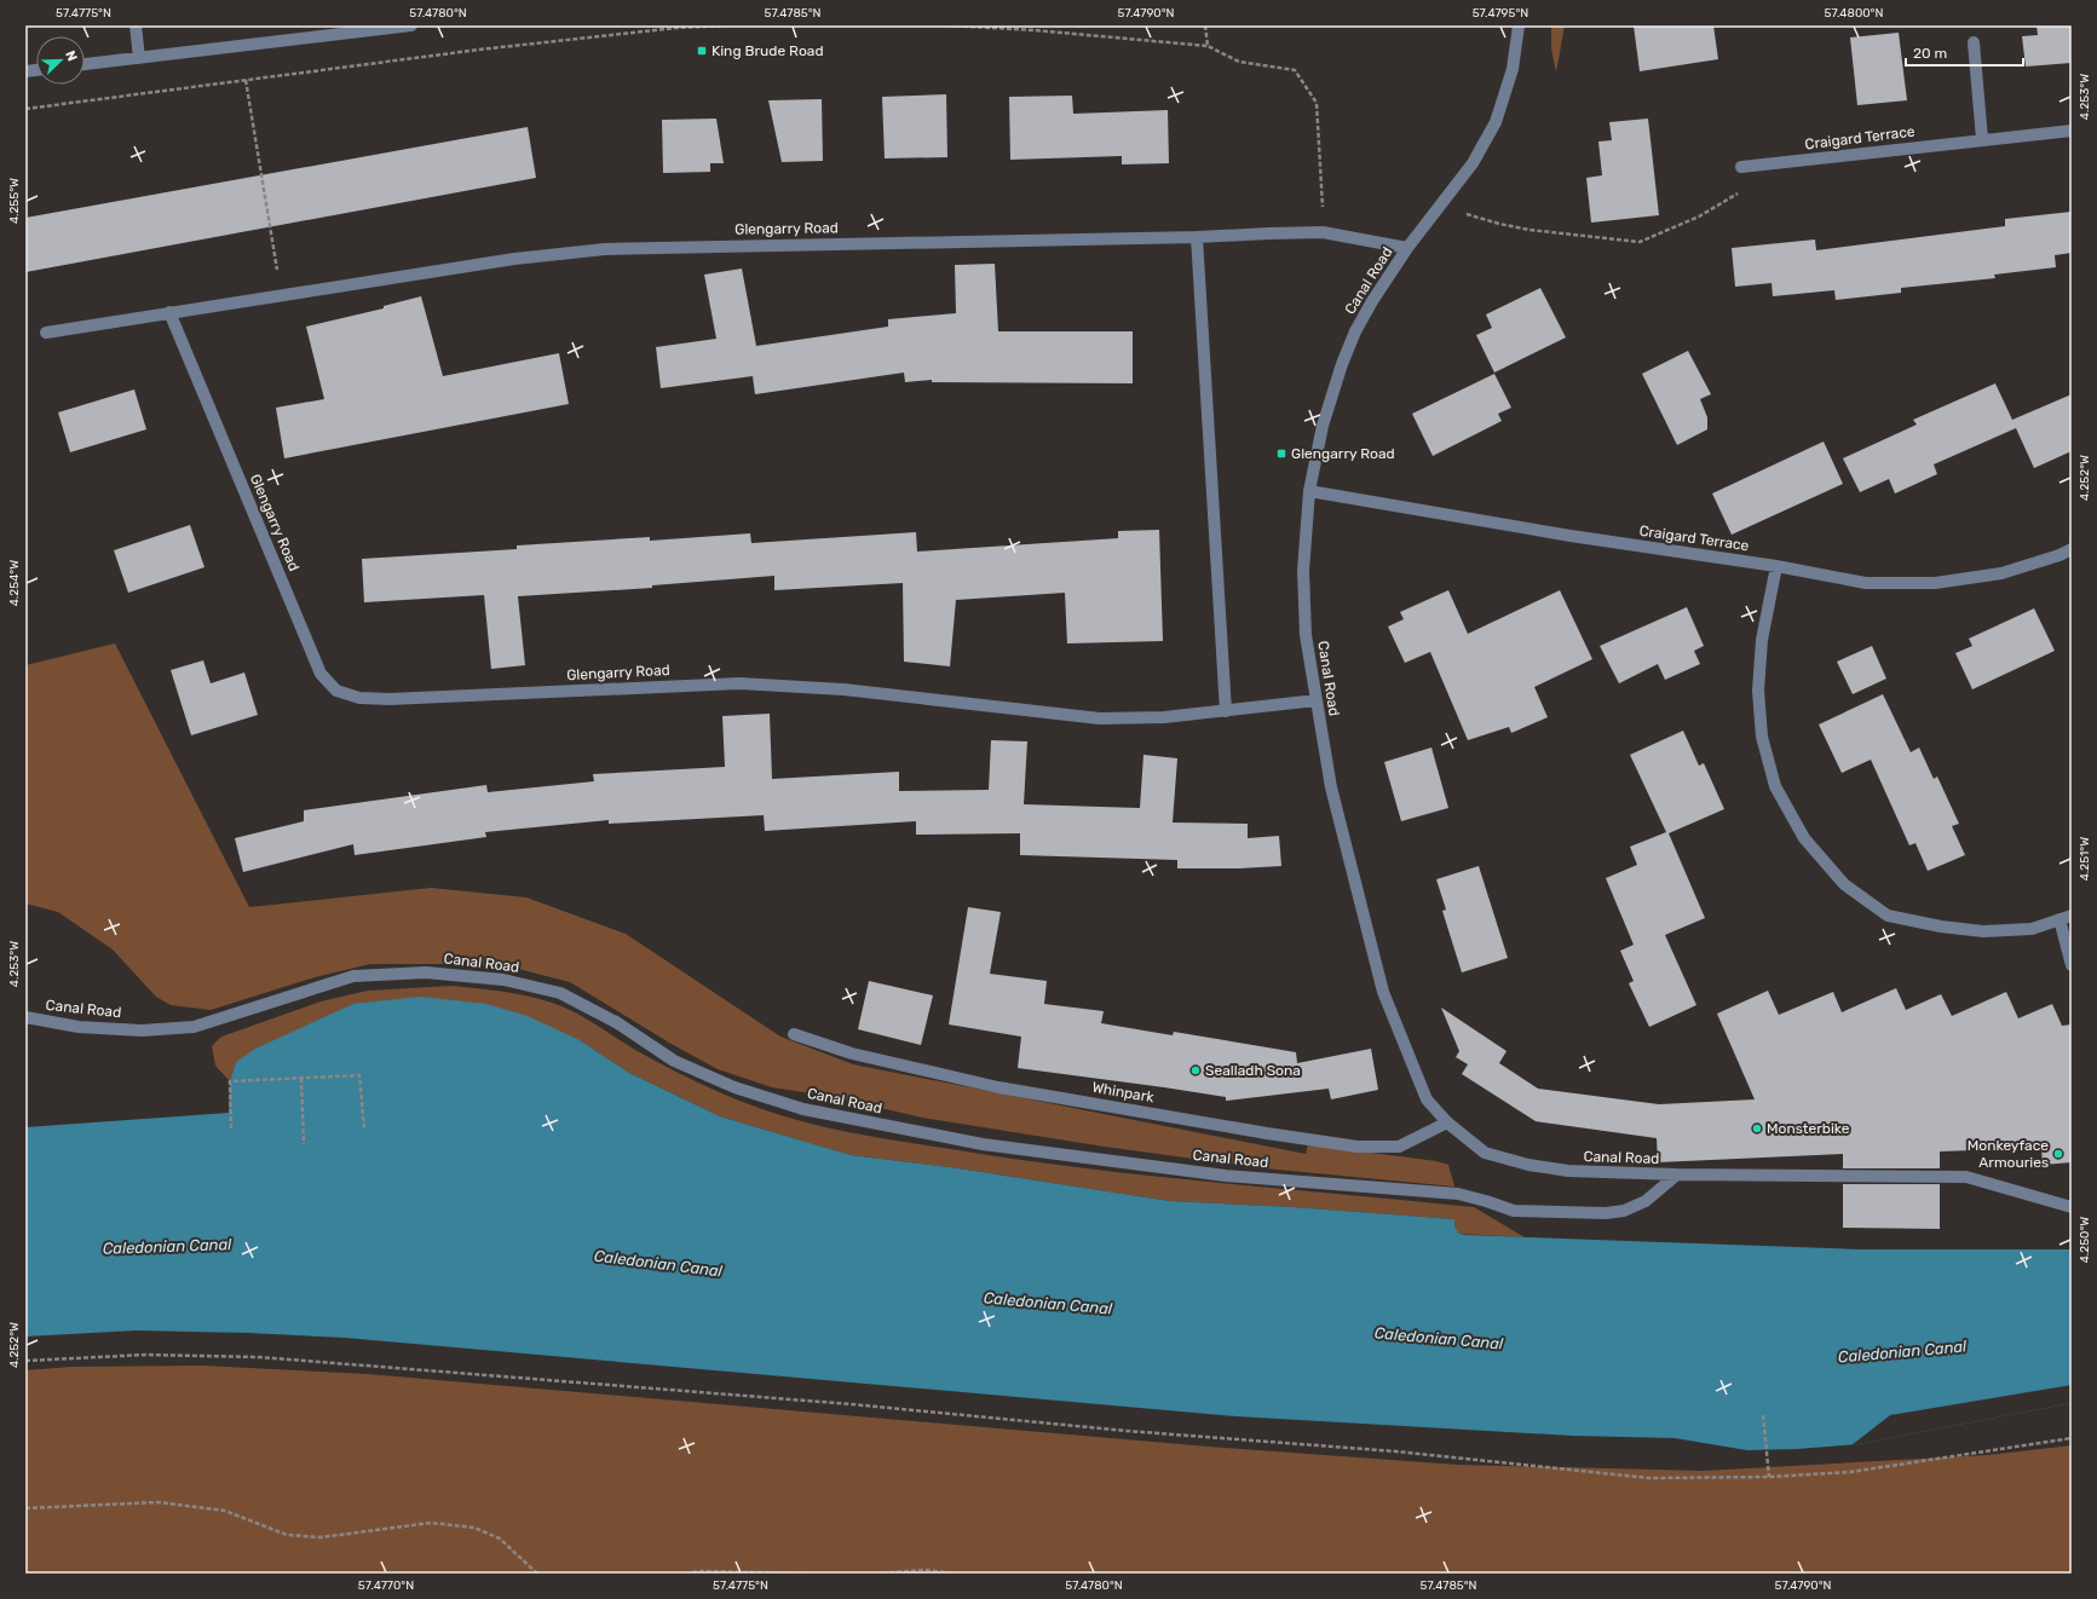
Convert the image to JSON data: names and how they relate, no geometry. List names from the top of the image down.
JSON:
{
  "streets": {
    "street": [
      "Craigard Terrace",
      "Glengarry Road",
      "Canal Road",
      "Whinpark"
    ]
  },
  "crossings": [
    ["Craigard Terrace", "Canal Road"],
    ["Glengarry Road", "Canal Road"],
    ["Canal Road", "Whinpark"]
  ],
  "water": ["Caledonian Canal"],
  "places": {
    "transit": ["King Brude Road", "Glengarry Road"],
    "other": ["Sealladh Sona", "Monsterbike", "Monkeyface Armouries"]
  },
  "scale_bar": "20 m",
  "north": "top right",
  "coordinates": [
    "57.4775°N",
    "57.4780°N",
    "57.4785°N",
    "57.4790°N",
    "57.4795°N",
    "57.4800°N",
    "4.253°W",
    "4.255°W",
    "4.252°W",
    "4.254°W",
    "4.251°W",
    "4.250°W",
    "57.4770°N"
  ]
}
